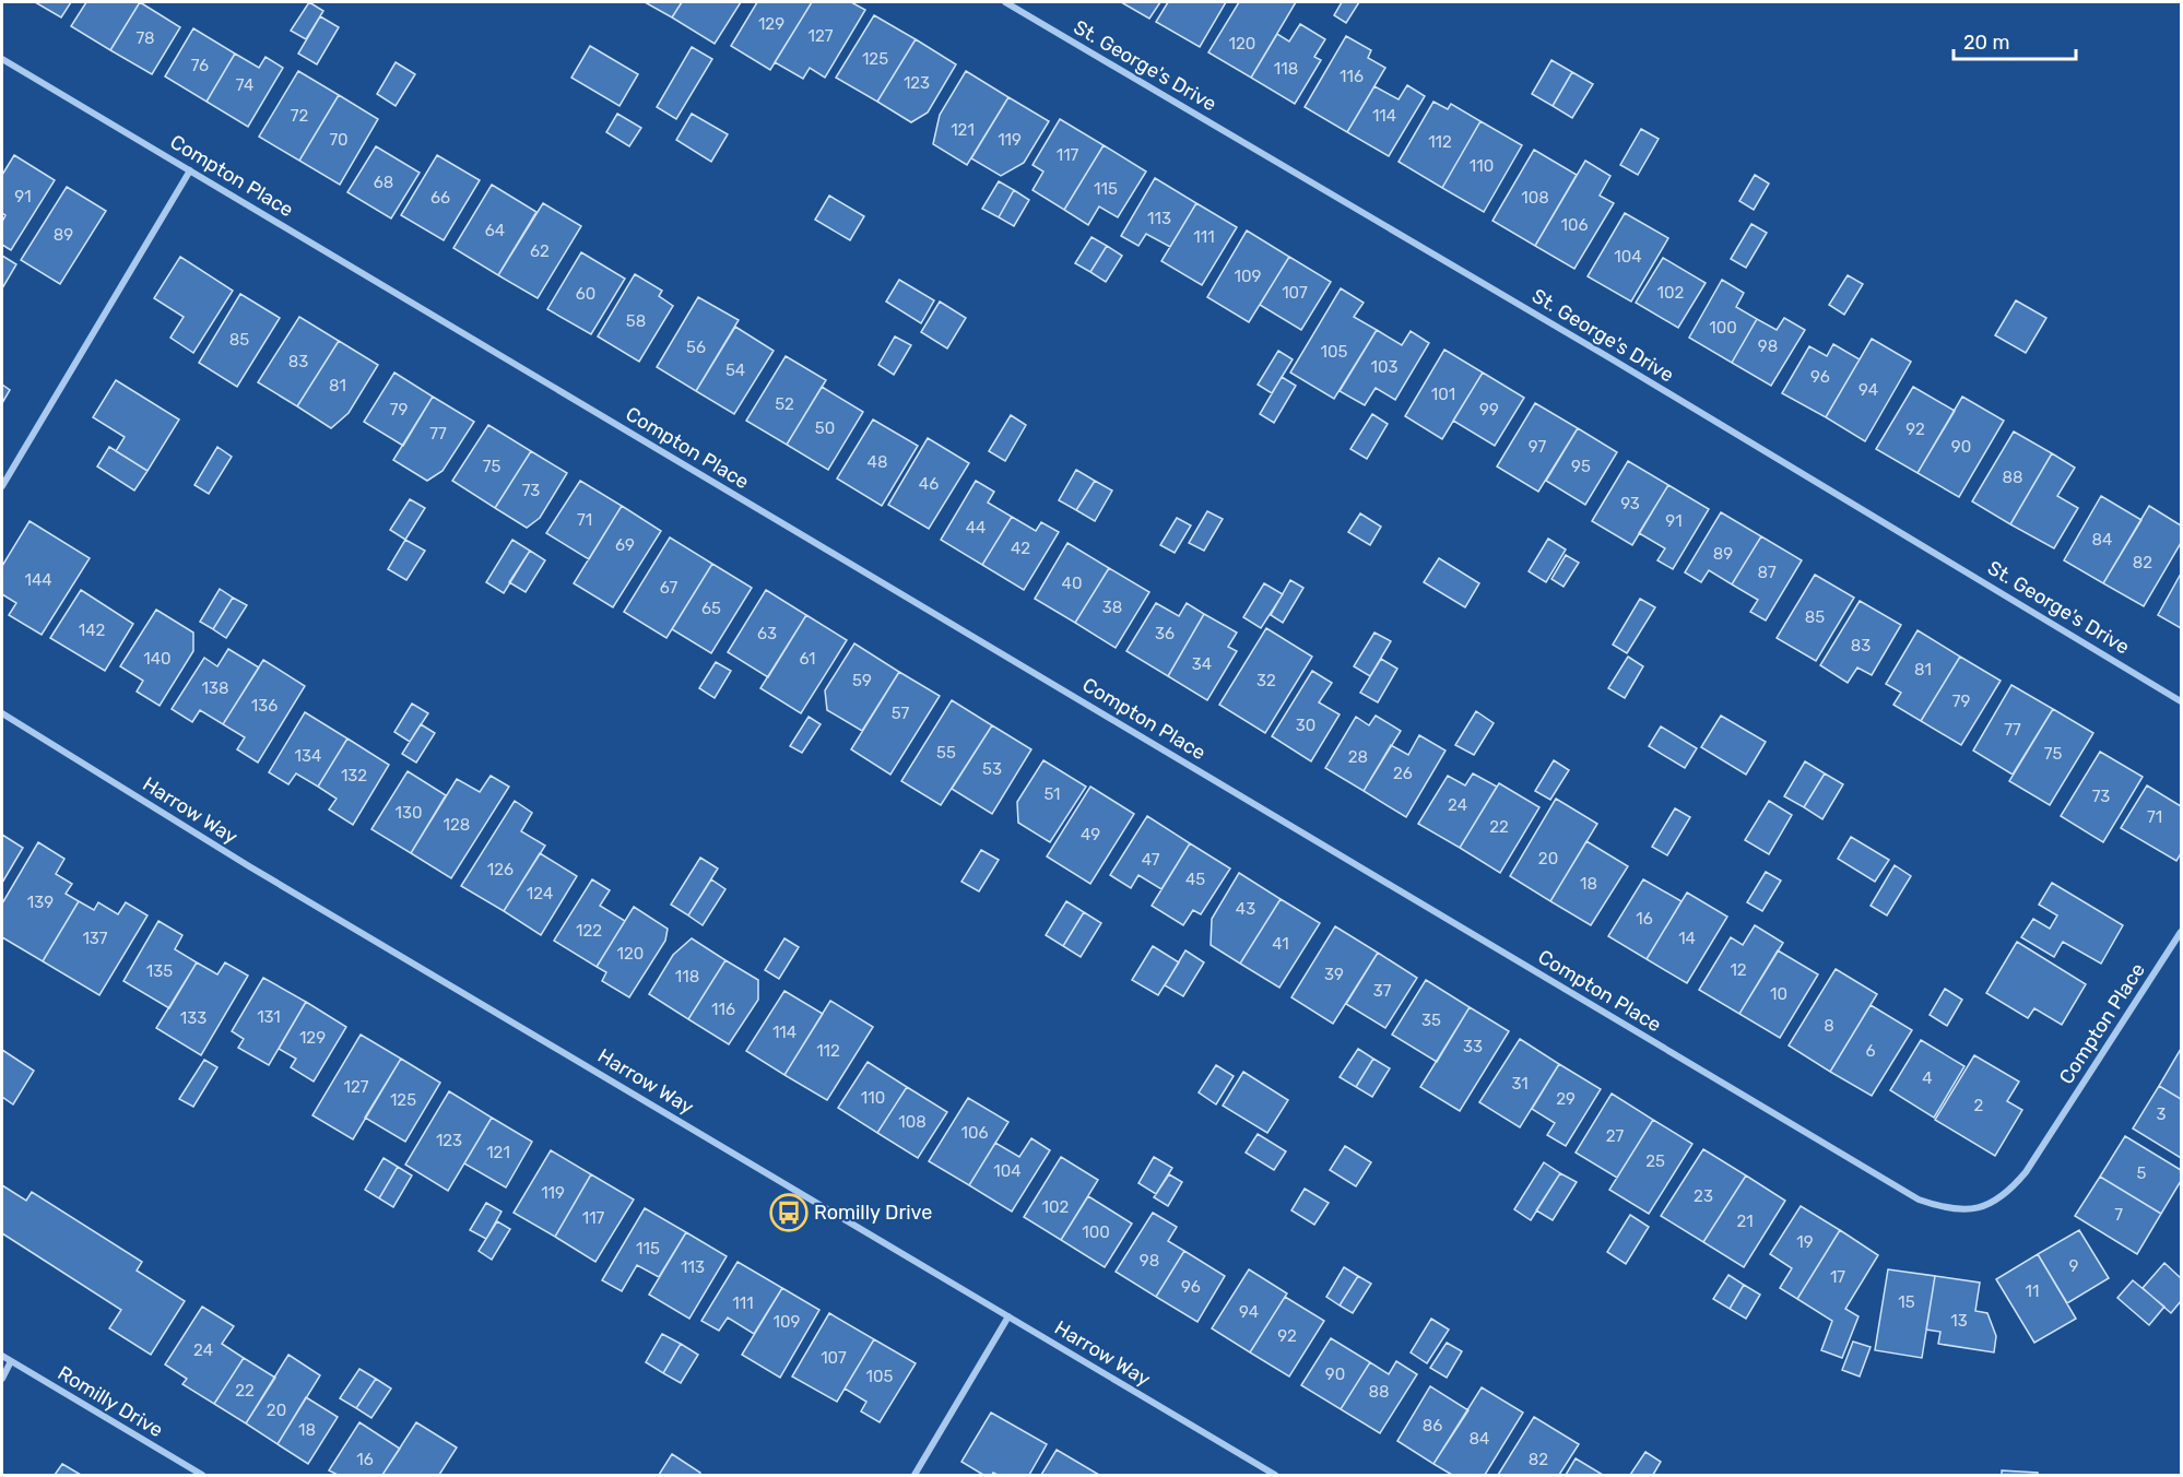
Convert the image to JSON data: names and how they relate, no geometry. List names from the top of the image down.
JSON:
{
  "streets": {
    "street": [
      "St. George's Drive",
      "Compton Place",
      "Harrow Way",
      "Romilly Drive"
    ]
  },
  "places": {
    "bus stop": ["Romilly Drive"]
  },
  "house_numbers": [
    "129",
    "127",
    "78",
    "120",
    "125",
    "76",
    "118",
    "116",
    "123",
    "74",
    "72",
    "114",
    "121",
    "70",
    "119",
    "112",
    "117",
    "110",
    "68",
    "115",
    "91",
    "66",
    "108",
    "113",
    "106",
    "64",
    "89",
    "111",
    "62",
    "104",
    "109",
    "107",
    "102",
    "60",
    "58",
    "100",
    "85",
    "98",
    "56",
    "105",
    "83",
    "103",
    "54",
    "96",
    "81",
    "94",
    "101",
    "52",
    "79",
    "99",
    "50",
    "92",
    "77",
    "97",
    "90",
    "48",
    "75",
    "95",
    "88",
    "46",
    "73",
    "93",
    "71",
    "91",
    "44",
    "84",
    "69",
    "42",
    "89",
    "82",
    "87",
    "144",
    "40",
    "67",
    "38",
    "65",
    "85",
    "142",
    "63",
    "36",
    "83",
    "140",
    "61",
    "34",
    "81",
    "59",
    "32",
    "138",
    "79",
    "136",
    "57",
    "30",
    "77",
    "55",
    "75",
    "134",
    "28",
    "53",
    "26",
    "132",
    "51",
    "73",
    "24",
    "130",
    "71",
    "128",
    "22",
    "49",
    "20",
    "47",
    "126",
    "45",
    "18",
    "124",
    "139",
    "43",
    "16",
    "122",
    "137",
    "14",
    "41",
    "120",
    "12",
    "135",
    "39",
    "118",
    "37",
    "10",
    "116",
    "131",
    "133",
    "35",
    "8",
    "114",
    "129",
    "33",
    "112",
    "6",
    "4",
    "31",
    "127",
    "110",
    "29",
    "125",
    "2",
    "3",
    "108",
    "106",
    "27",
    "123",
    "121",
    "25",
    "104",
    "5",
    "119",
    "23",
    "102",
    "7",
    "117",
    "21",
    "100",
    "19",
    "115",
    "98",
    "9",
    "113",
    "17",
    "96",
    "11",
    "15",
    "111",
    "94",
    "13",
    "109",
    "92",
    "24",
    "107",
    "90",
    "105",
    "22",
    "88",
    "20",
    "86",
    "18",
    "84",
    "16",
    "82"
  ],
  "scale_bar": "20 m"
}
